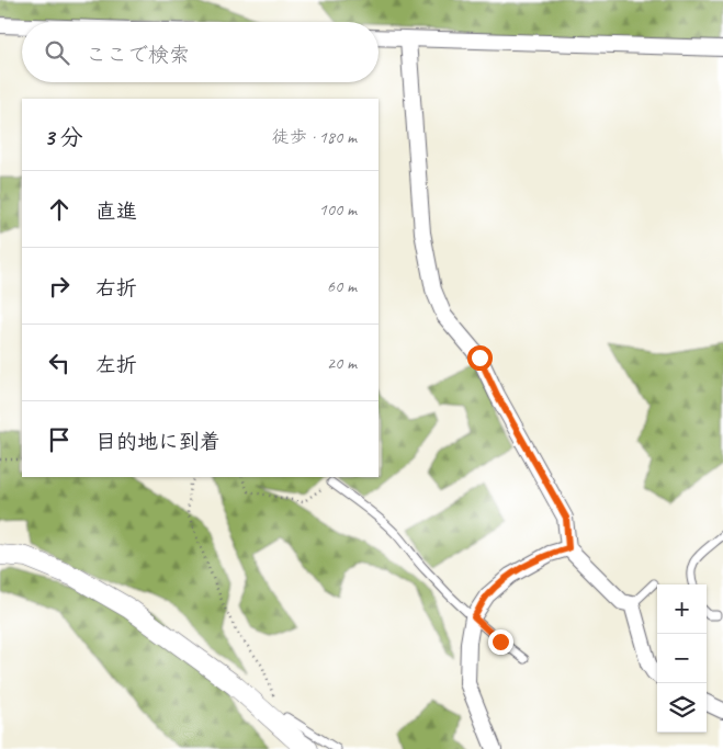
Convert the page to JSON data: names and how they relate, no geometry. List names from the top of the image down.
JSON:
{
  "page": {
    "search": "ここで検索",
    "heading": ["3 分", "徒歩 · 180 m"],
    "list": [
      ["直進", "100 m"],
      ["右折", "60 m"],
      ["左折", "20 m"],
      "目的地に到着"
    ],
    "map_buttons": ["+", "−"]
  }
}
